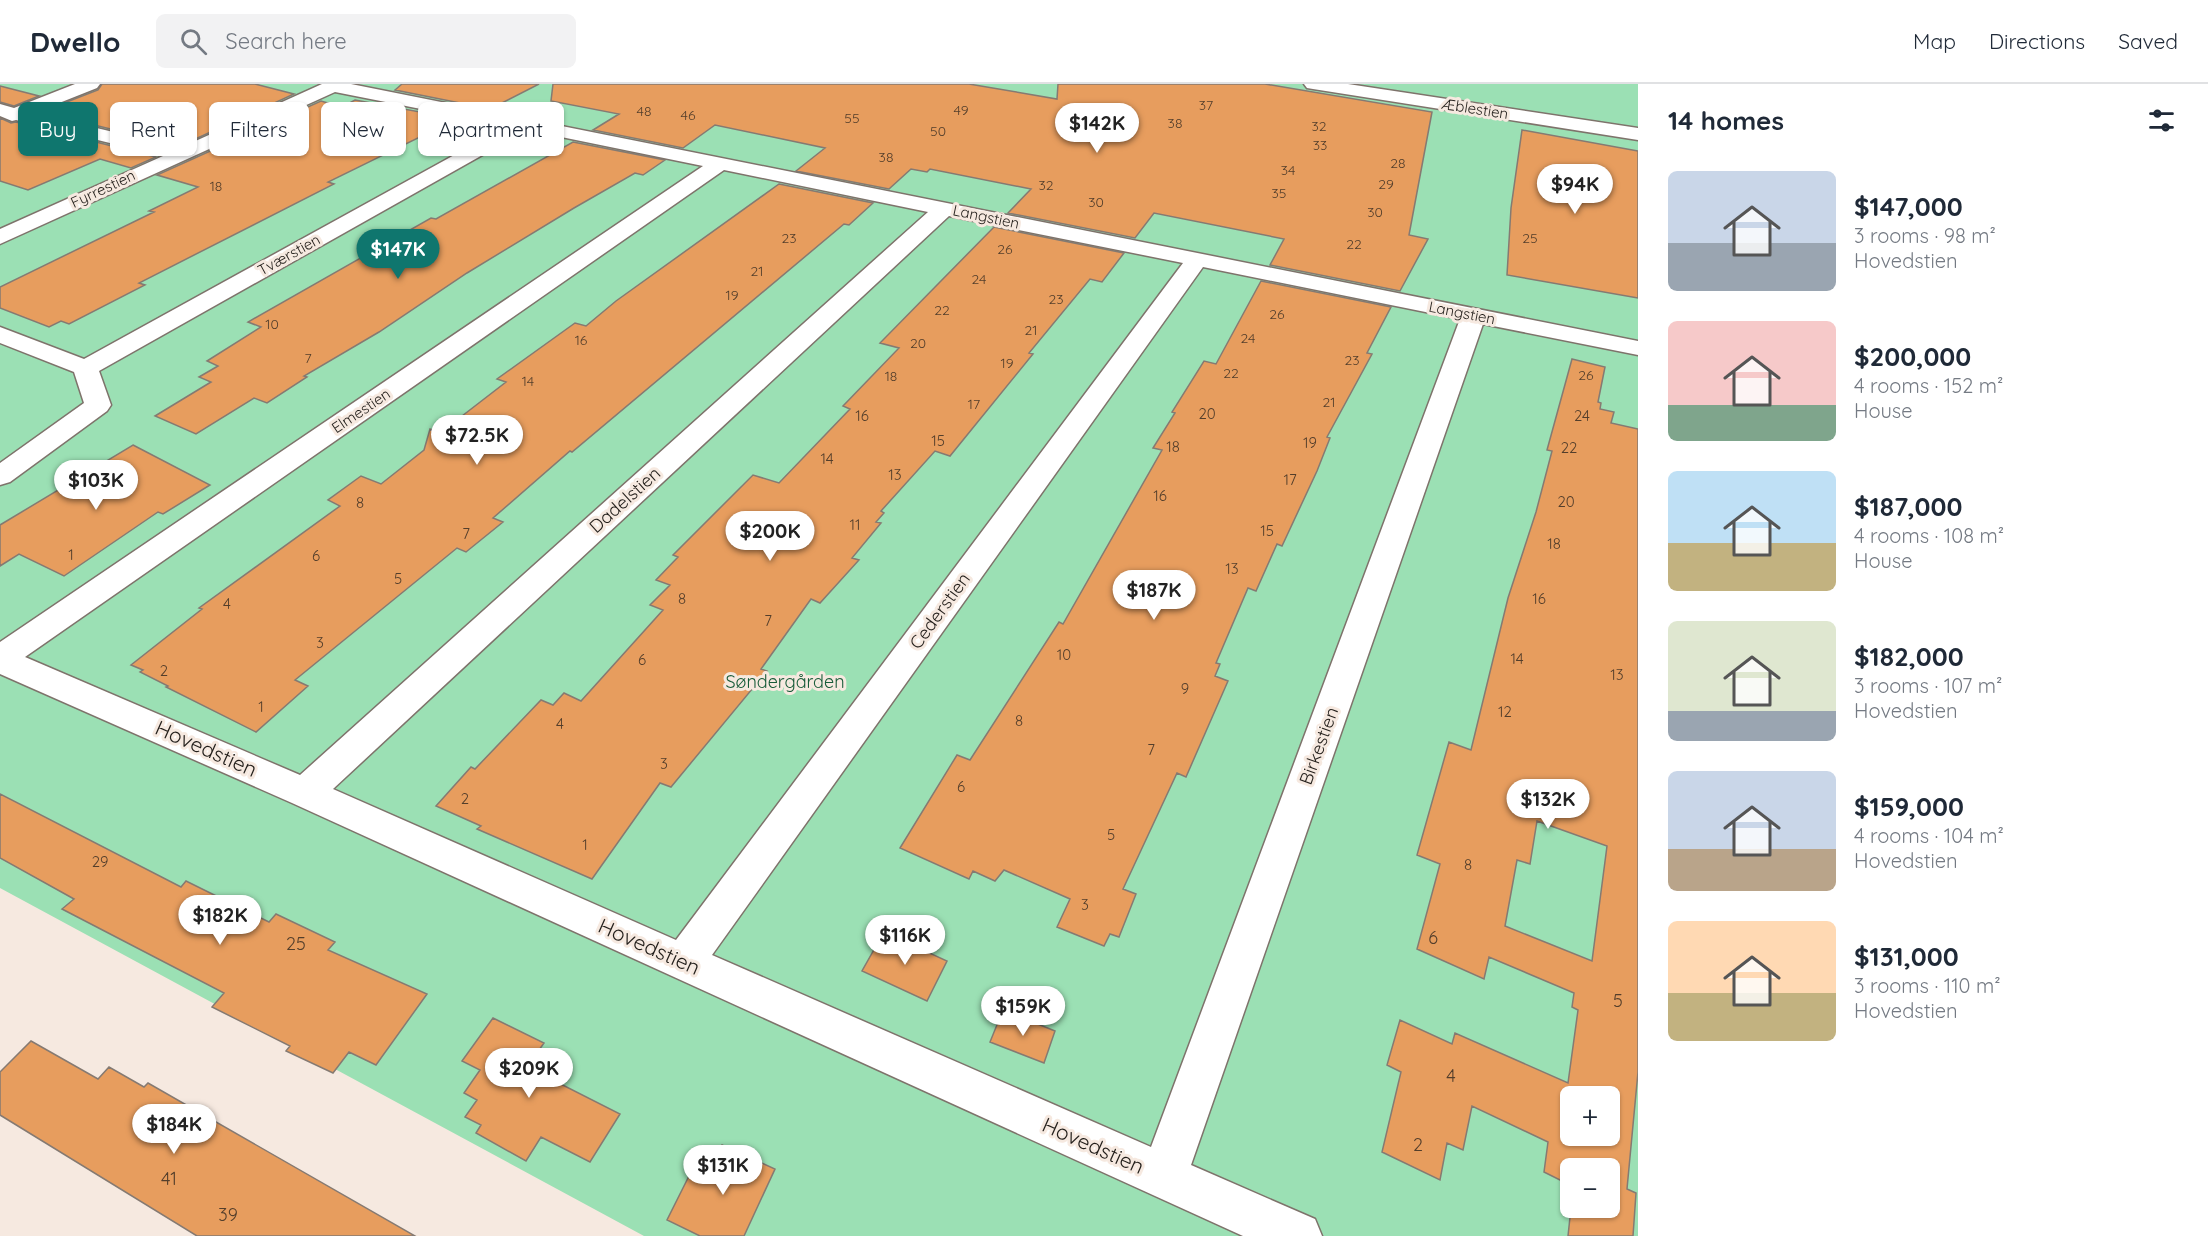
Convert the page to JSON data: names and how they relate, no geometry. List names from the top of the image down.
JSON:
{
  "streets": {
    "street": [
      "Æblestien",
      "Fyrrestien",
      "Langstien",
      "Tværstien",
      "Elmestien",
      "Dadelstien",
      "Cederstien",
      "Birkestien",
      "Hovedstien"
    ]
  },
  "crossings": [
    ["Fyrrestien", "Langstien"],
    ["Langstien", "Elmestien"],
    ["Langstien", "Dadelstien"],
    ["Langstien", "Cederstien"],
    ["Langstien", "Birkestien"],
    ["Elmestien", "Hovedstien"],
    ["Dadelstien", "Hovedstien"],
    ["Cederstien", "Hovedstien"],
    ["Birkestien", "Hovedstien"]
  ],
  "parks": ["Søndergården"],
  "house_numbers": [
    "37",
    "49",
    "48",
    "46",
    "55",
    "38",
    "32",
    "50",
    "33",
    "38",
    "28",
    "34",
    "29",
    "32",
    "18",
    "35",
    "30",
    "30",
    "23",
    "25",
    "22",
    "26",
    "21",
    "24",
    "19",
    "23",
    "22",
    "26",
    "10",
    "21",
    "24",
    "16",
    "20",
    "7",
    "23",
    "19",
    "22",
    "26",
    "18",
    "14",
    "21",
    "17",
    "20",
    "16",
    "24",
    "15",
    "19",
    "18",
    "22",
    "14",
    "13",
    "17",
    "16",
    "20",
    "8",
    "11",
    "15",
    "7",
    "18",
    "1",
    "6",
    "13",
    "5",
    "8",
    "16",
    "4",
    "7",
    "3",
    "10",
    "14",
    "6",
    "2",
    "13",
    "9",
    "1",
    "12",
    "8",
    "4",
    "7",
    "3",
    "6",
    "2",
    "5",
    "1",
    "29",
    "8",
    "3",
    "6",
    "25",
    "5",
    "4",
    "2",
    "41",
    "39"
  ],
  "page": {
    "header": "Dwello",
    "search": "Search here",
    "nav": ["Map", "Directions", "Saved"],
    "heading": "14 homes",
    "chip": [
      "Buy",
      "Rent",
      "Filters",
      "New",
      "Apartment"
    ],
    "price": [
      "$142K",
      "$94K",
      "$147K",
      "$72.5K",
      "$103K",
      "$200K",
      "$187K",
      "$132K",
      "$182K",
      "$116K",
      "$159K",
      "$209K",
      "$184K",
      "$131K"
    ],
    "list": [
      {
        "name": "$147,000",
        "note": "3 rooms · 98 m² · Hovedstien"
      },
      {
        "name": "$200,000",
        "note": "4 rooms · 152 m² · House"
      },
      {
        "name": "$187,000",
        "note": "4 rooms · 108 m² · House"
      },
      {
        "name": "$182,000",
        "note": "3 rooms · 107 m² · Hovedstien"
      },
      {
        "name": "$159,000",
        "note": "4 rooms · 104 m² · Hovedstien"
      },
      {
        "name": "$131,000",
        "note": "3 rooms · 110 m² · Hovedstien"
      }
    ],
    "map_buttons": ["+", "−"]
  }
}
